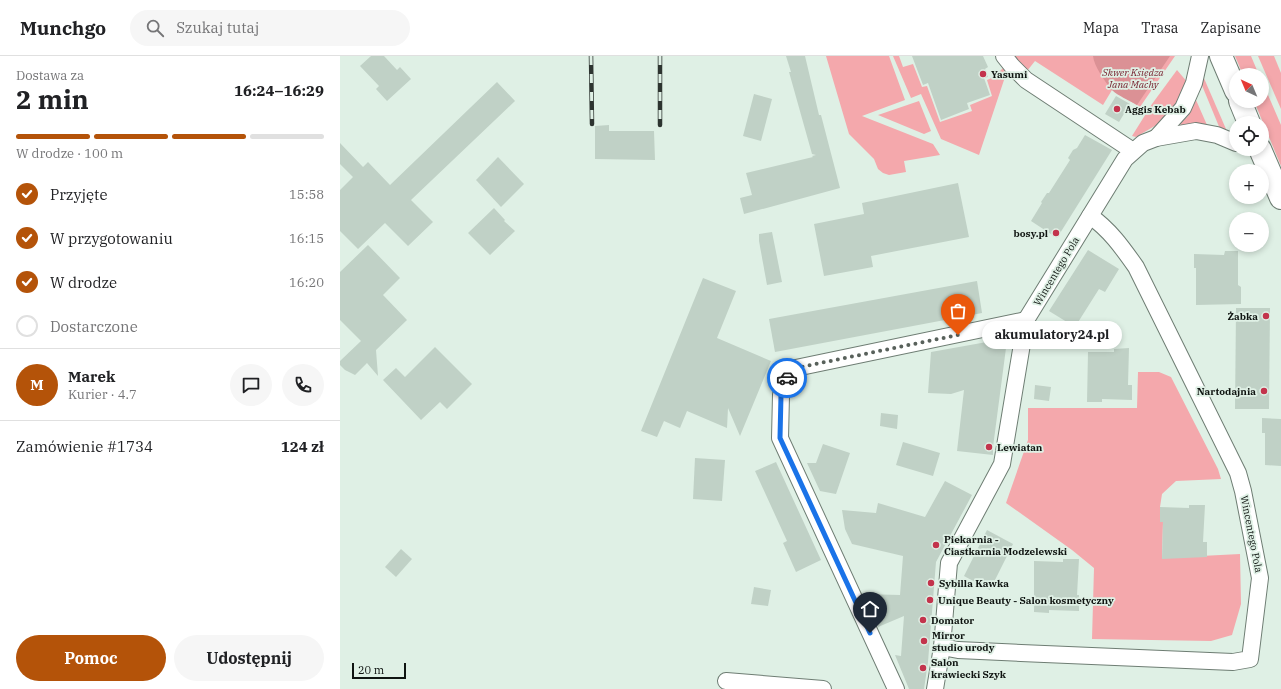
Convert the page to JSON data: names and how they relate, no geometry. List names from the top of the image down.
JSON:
{
  "streets": {
    "street": ["Wincentego Pola"]
  },
  "parks": ["Skwer Księdza Jana Machy"],
  "places": [
    "Yasumi",
    "Aggis Kebab",
    "bosy.pl",
    "Żabka",
    "akumulatory24.pl",
    "Nartodajnia",
    "Lewiatan",
    "Piekarnia - Ciastkarnia Modzelewski",
    "Sybilla Kawka",
    "Unique Beauty - Salon kosmetyczny",
    "Domator",
    "Mirror studio urody",
    "Salon krawiecki Szyk"
  ],
  "scale_bar": "20 m",
  "north": "top left",
  "page": {
    "header": "Munchgo",
    "search": "Szukaj tutaj",
    "nav": ["Mapa", "Trasa", "Zapisane"],
    "heading": ["2 min", "Dostawa za", "16:24–16:29"],
    "panel": [
      "Marek",
      "Kurier · 4.7",
      "Zamówienie #1734",
      "124 zł"
    ],
    "map_buttons": ["+", "−"],
    "bar": "W drodze · 100 m",
    "list": [
      ["Przyjęte", "15:58"],
      ["W przygotowaniu", "16:15"],
      ["W drodze", "16:20"],
      "Dostarczone"
    ],
    "bubble": "akumulatory24.pl",
    "round": "M",
    "buttons": ["Pomoc", "Udostępnij"],
    "scale": "20 m"
  }
}
